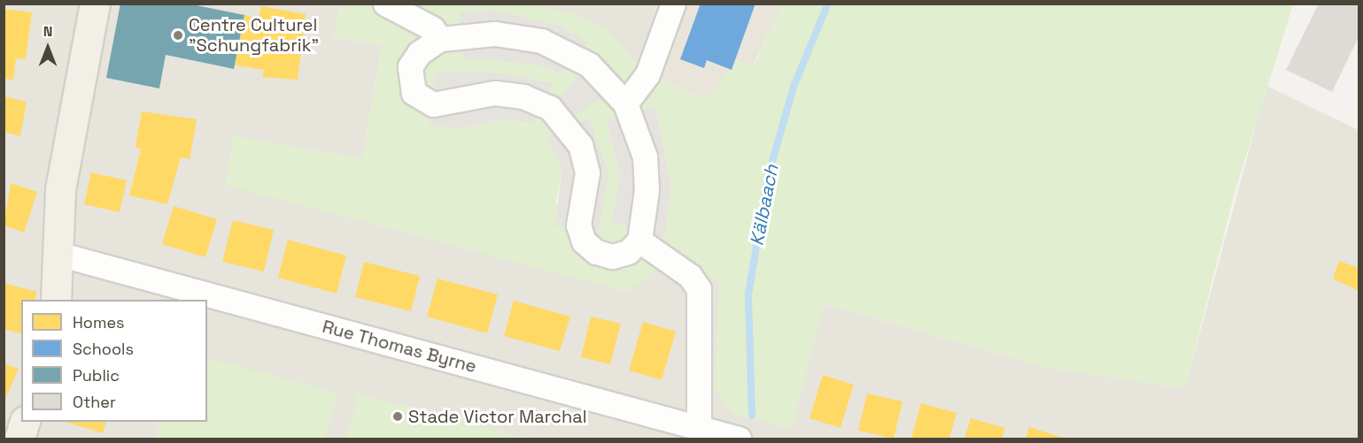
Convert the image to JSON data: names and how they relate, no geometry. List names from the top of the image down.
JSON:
{
  "streets": {
    "street": ["Rue Thomas Byrne"]
  },
  "water": ["Kälbaach"],
  "places": ["Centre Culturel \"Schungfabrik\"", "Stade Victor Marchal"],
  "legend": [
    "Homes",
    "Schools",
    "Public",
    "Other"
  ],
  "north": "top"
}
